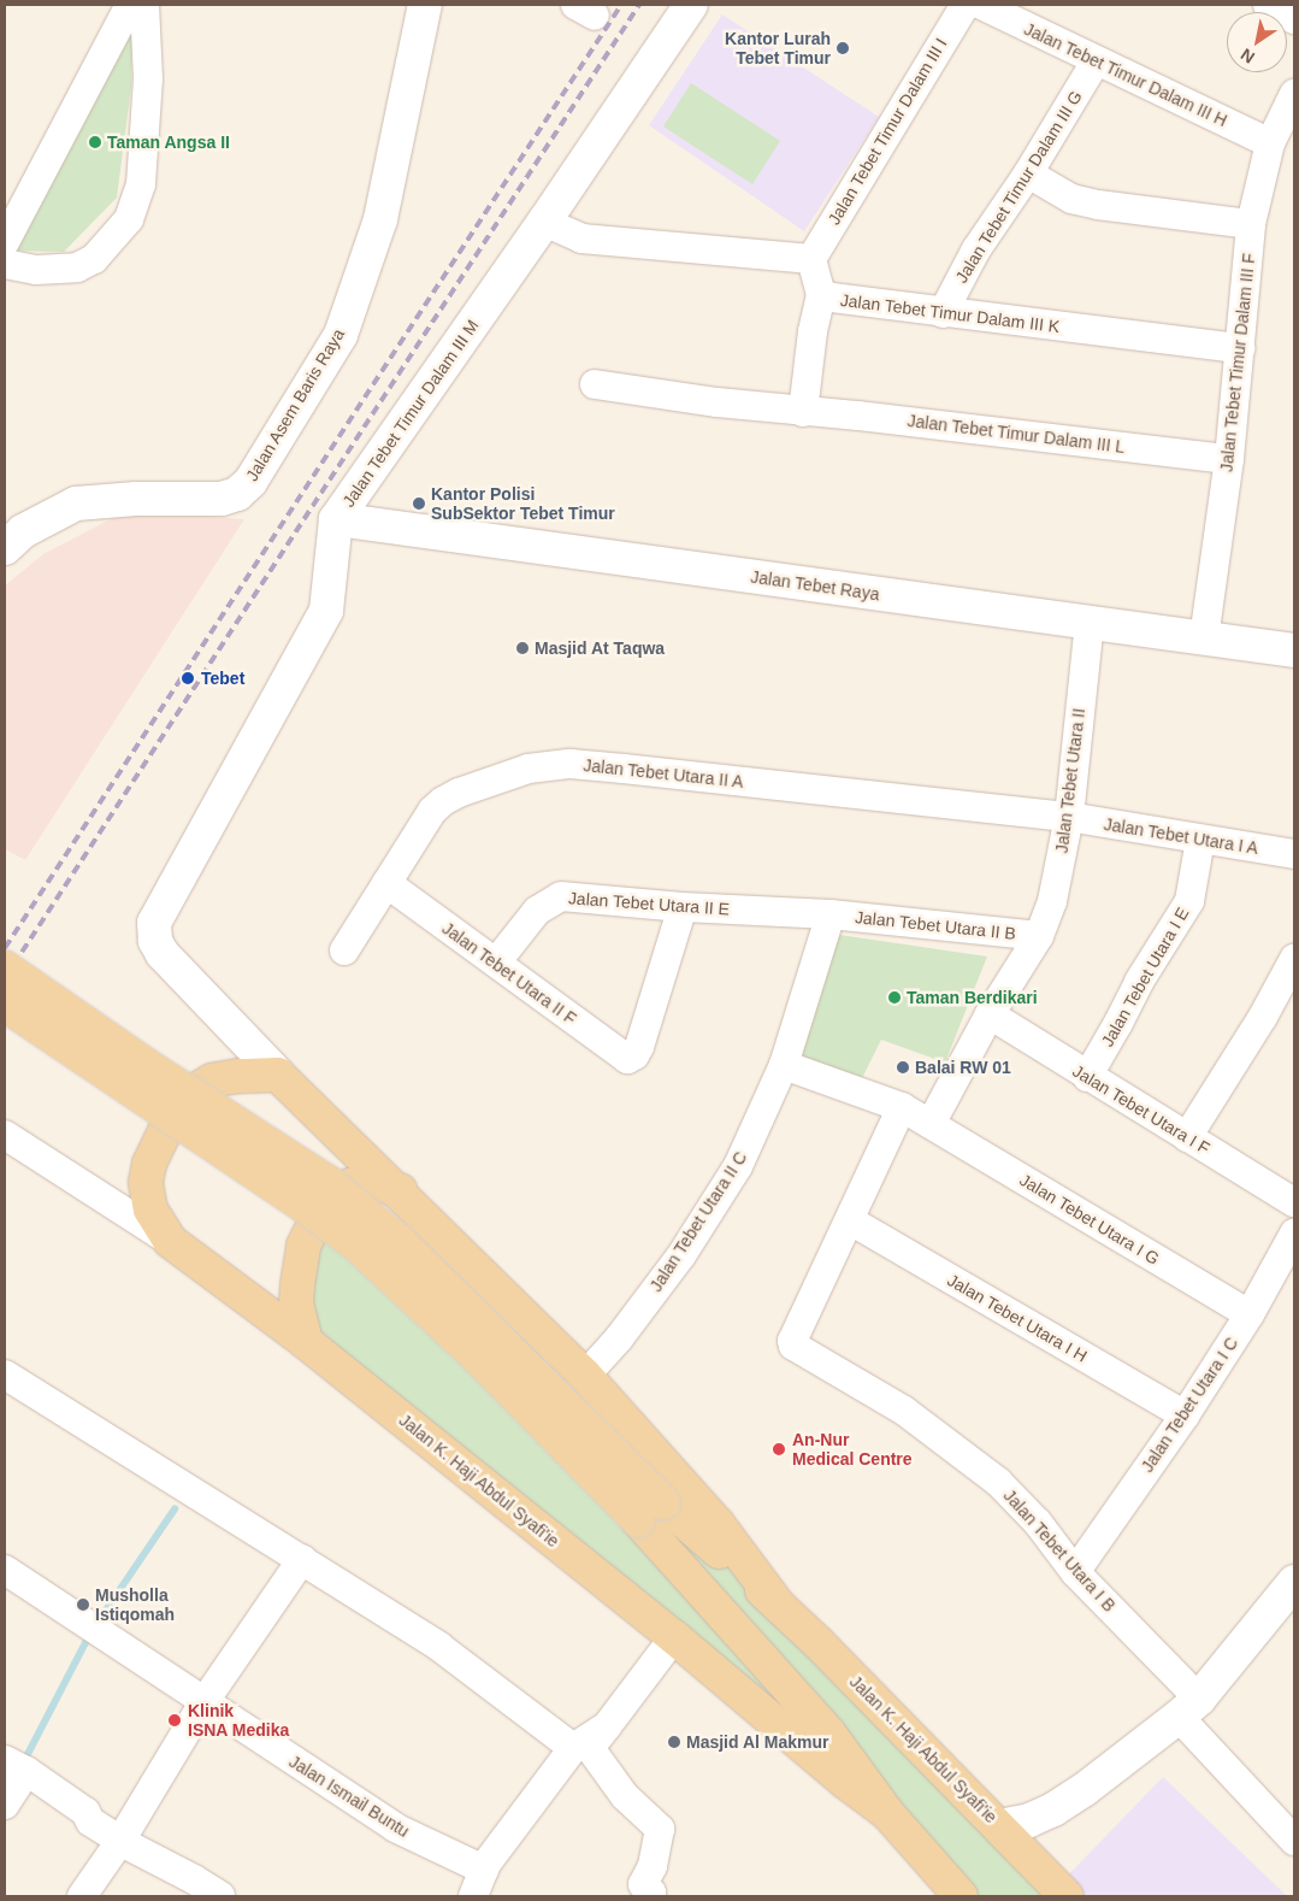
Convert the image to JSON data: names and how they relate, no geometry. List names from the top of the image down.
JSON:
{
  "streets": {
    "main road": ["Jalan K. Haji Abdul Syafi'ie"],
    "street": [
      "Jalan Tebet Timur Dalam III H",
      "Jalan Tebet Timur Dalam III I",
      "Jalan Tebet Timur Dalam III G",
      "Jalan Tebet Timur Dalam III K",
      "Jalan Tebet Timur Dalam III F",
      "Jalan Asem Baris Raya",
      "Jalan Tebet Timur Dalam III M",
      "Jalan Tebet Timur Dalam III L",
      "Jalan Tebet Raya",
      "Jalan Tebet Utara II A",
      "Jalan Tebet Utara II",
      "Jalan Tebet Utara I A",
      "Jalan Tebet Utara II E",
      "Jalan Tebet Utara II B",
      "Jalan Tebet Utara II F",
      "Jalan Tebet Utara I E",
      "Jalan Tebet Utara I F",
      "Jalan Tebet Utara I G",
      "Jalan Tebet Utara II C",
      "Jalan Tebet Utara I H",
      "Jalan Tebet Utara I C",
      "Jalan Tebet Utara I B",
      "Jalan Ismail Buntu"
    ]
  },
  "crossings": [
    ["Jalan Tebet Timur Dalam III H", "Jalan Tebet Timur Dalam III G"],
    ["Jalan Tebet Timur Dalam III H", "Jalan Tebet Timur Dalam III F"],
    ["Jalan Tebet Timur Dalam III I", "Jalan Tebet Timur Dalam III K"],
    ["Jalan Tebet Timur Dalam III G", "Jalan Tebet Timur Dalam III K"],
    ["Jalan Tebet Timur Dalam III K", "Jalan Tebet Timur Dalam III F"],
    ["Jalan Tebet Timur Dalam III F", "Jalan Tebet Timur Dalam III L"],
    ["Jalan Tebet Timur Dalam III F", "Jalan Tebet Raya"],
    ["Jalan Tebet Timur Dalam III M", "Jalan Tebet Raya"],
    ["Jalan Tebet Timur Dalam III M", "Jalan K. Haji Abdul Syafi'ie"],
    ["Jalan Tebet Raya", "Jalan Tebet Utara II"],
    ["Jalan Tebet Utara II A", "Jalan Tebet Utara II"],
    ["Jalan Tebet Utara II A", "Jalan Tebet Utara I A"],
    ["Jalan Tebet Utara II A", "Jalan Tebet Utara II F"],
    ["Jalan Tebet Utara II", "Jalan Tebet Utara I A"],
    ["Jalan Tebet Utara II", "Jalan Tebet Utara II B"],
    ["Jalan Tebet Utara II", "Jalan Tebet Utara I F"],
    ["Jalan Tebet Utara II", "Jalan Tebet Utara I G"],
    ["Jalan Tebet Utara I A", "Jalan Tebet Utara I E"],
    ["Jalan Tebet Utara II E", "Jalan Tebet Utara II B"],
    ["Jalan Tebet Utara II E", "Jalan Tebet Utara II F"],
    ["Jalan Tebet Utara II E", "Jalan Tebet Utara II C"],
    ["Jalan Tebet Utara II B", "Jalan Tebet Utara II C"],
    ["Jalan Tebet Utara I E", "Jalan Tebet Utara I F"],
    ["Jalan Tebet Utara I G", "Jalan Tebet Utara II C"],
    ["Jalan Tebet Utara I G", "Jalan Tebet Utara I C"],
    ["Jalan Tebet Utara I G", "Jalan Tebet Utara I B"],
    ["Jalan Tebet Utara II C", "Jalan K. Haji Abdul Syafi'ie"],
    ["Jalan Tebet Utara I H", "Jalan Tebet Utara I C"],
    ["Jalan Tebet Utara I H", "Jalan Tebet Utara I B"],
    ["Jalan Tebet Utara I C", "Jalan Tebet Utara I B"]
  ],
  "places": [
    "Kantor Lurah Tebet Timur",
    "Taman Angsa II",
    "Kantor Polisi SubSektor Tebet Timur",
    "Masjid At Taqwa",
    "Tebet",
    "Taman Berdikari",
    "Balai RW 01",
    "An-Nur Medical Centre",
    "Musholla Istiqomah",
    "Klinik ISNA Medika",
    "Masjid Al Makmur"
  ],
  "north": "bottom left"
}
